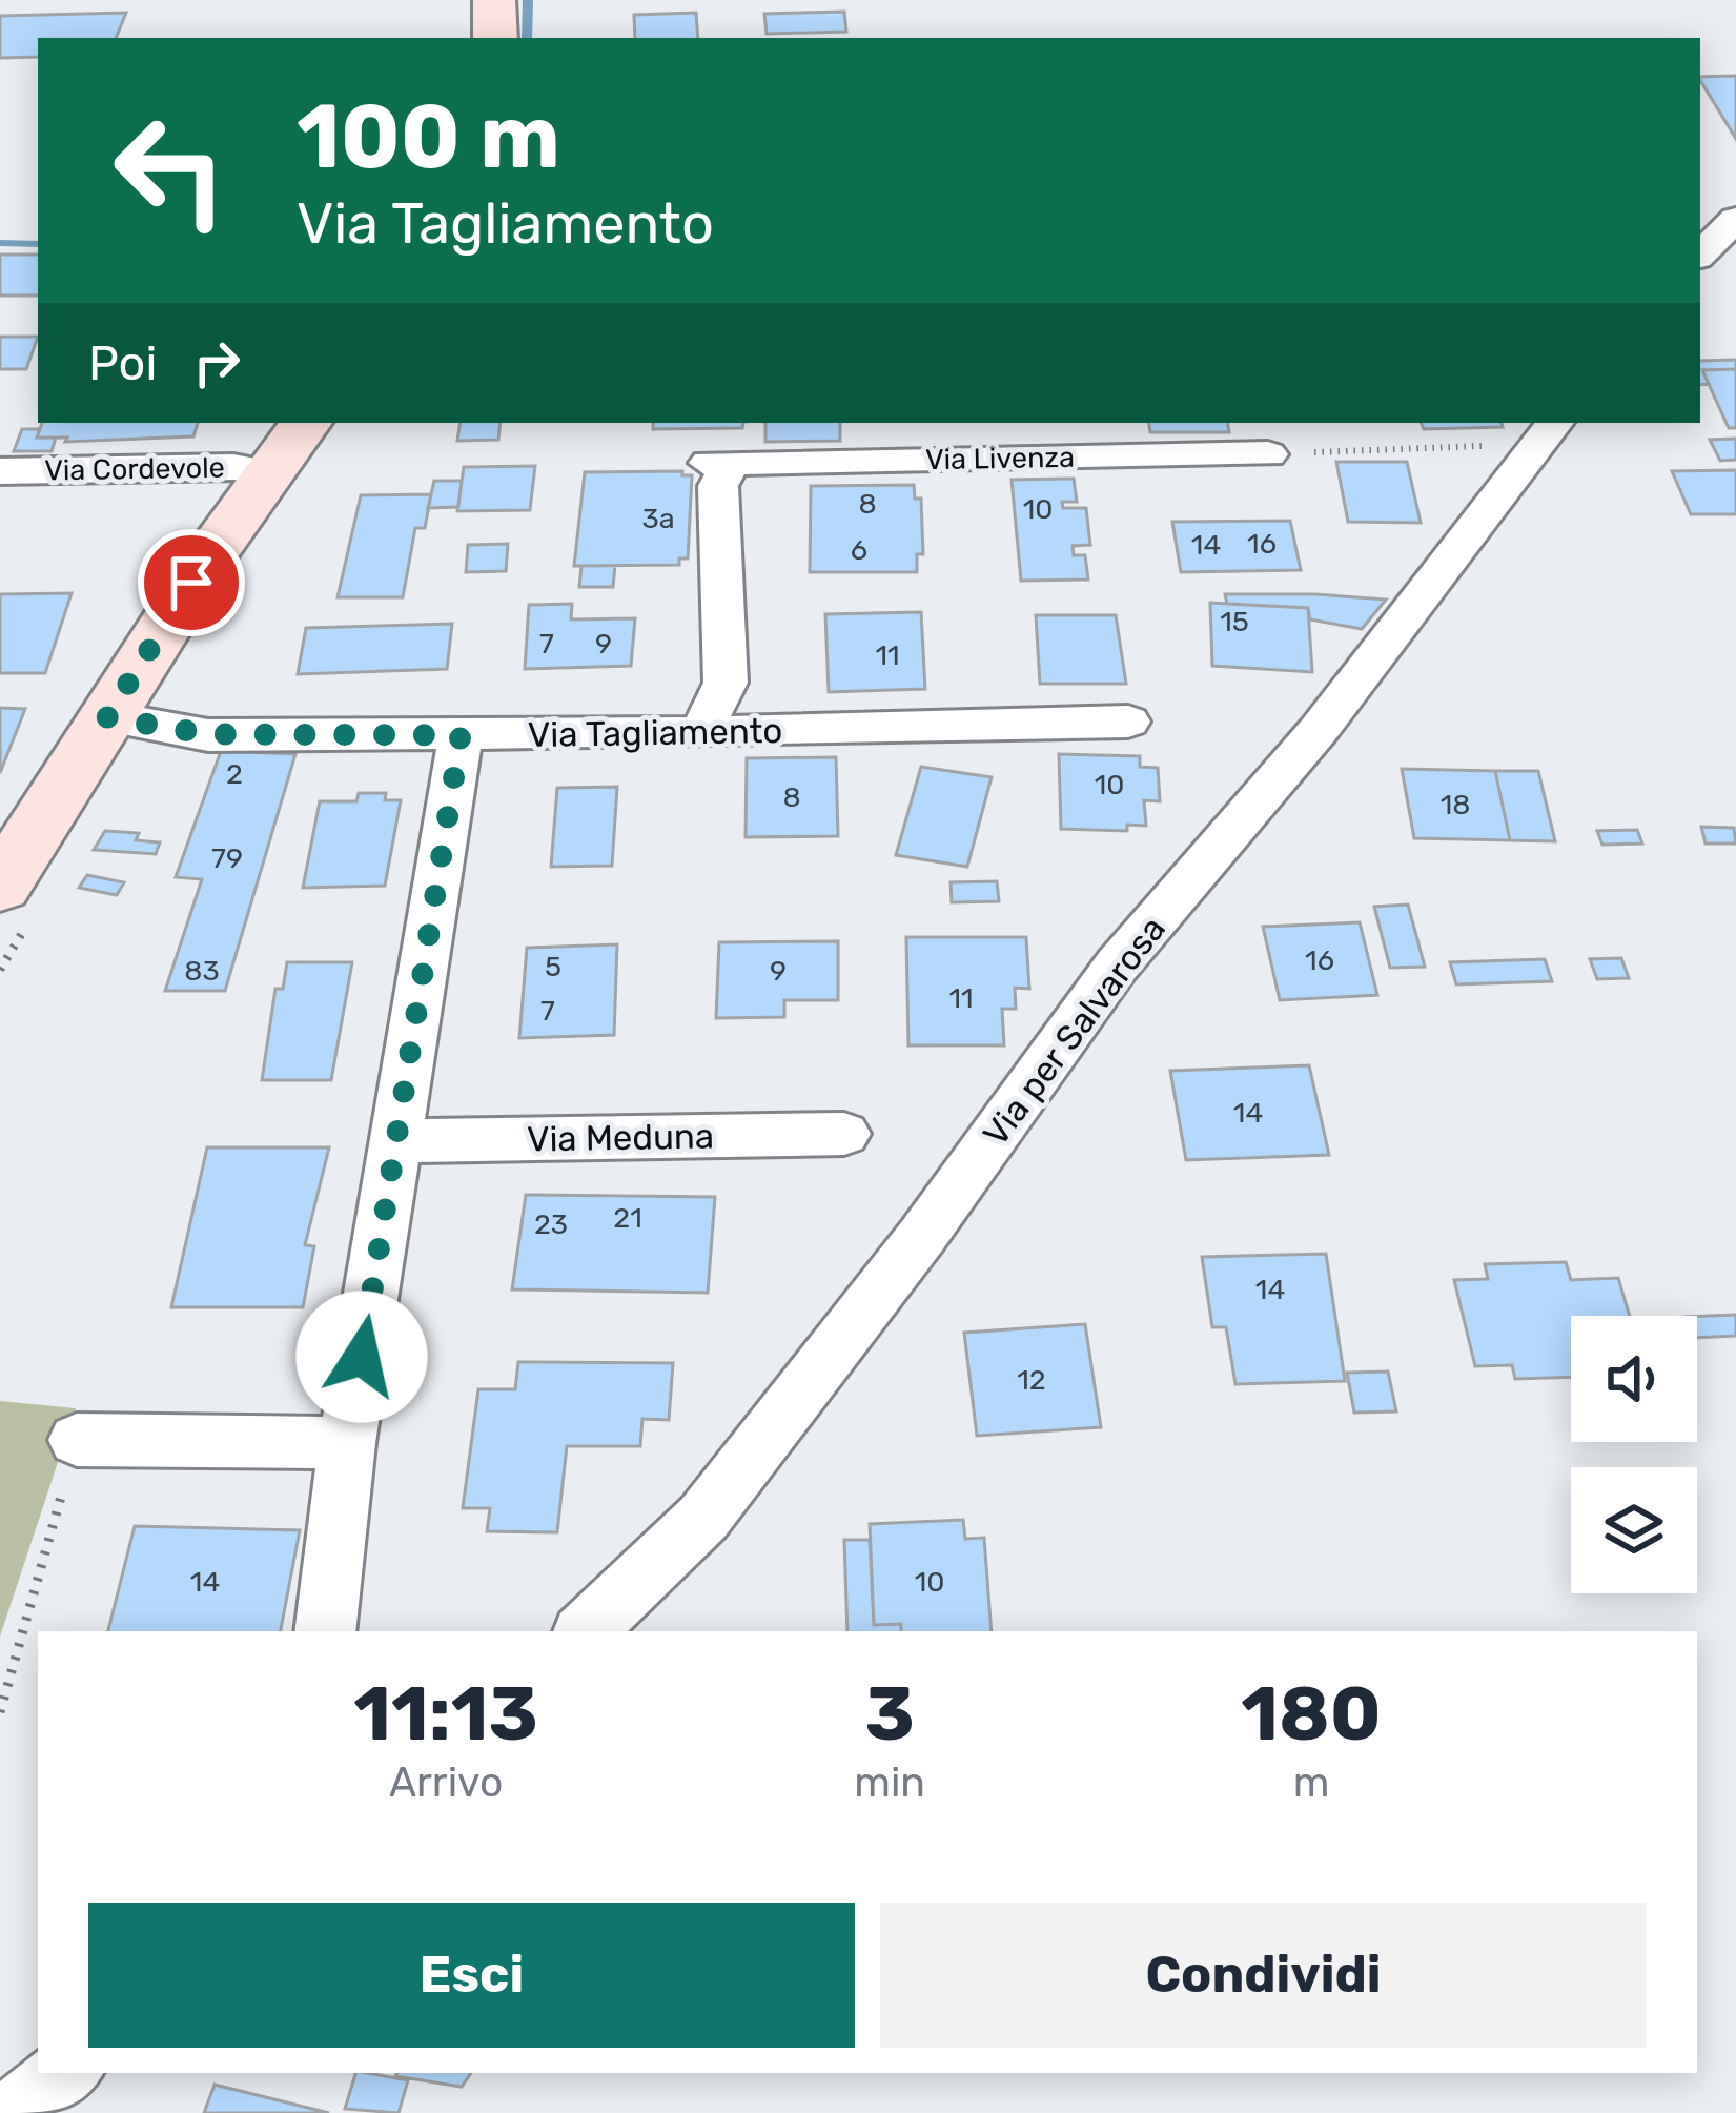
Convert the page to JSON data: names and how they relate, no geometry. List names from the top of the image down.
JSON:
{
  "streets": {
    "street": [
      "Via Livenza",
      "Via Cordevole",
      "Via Tagliamento",
      "Via per Salvarosa",
      "Via Meduna"
    ]
  },
  "crossings": [
    ["Via Livenza", "Via Tagliamento"]
  ],
  "house_numbers": [
    "8",
    "10",
    "3a",
    "16",
    "14",
    "6",
    "15",
    "7",
    "9",
    "11",
    "2",
    "10",
    "8",
    "18",
    "79",
    "16",
    "5",
    "83",
    "9",
    "11",
    "7",
    "14",
    "21",
    "23",
    "14",
    "12",
    "14",
    "10"
  ],
  "page": {
    "turn": ["100 m", "Via Tagliamento"],
    "then": "Poi",
    "eta": [
      "11:13",
      "Arrivo",
      "3",
      "min",
      "180",
      "m"
    ],
    "buttons": ["Esci", "Condividi"]
  }
}
